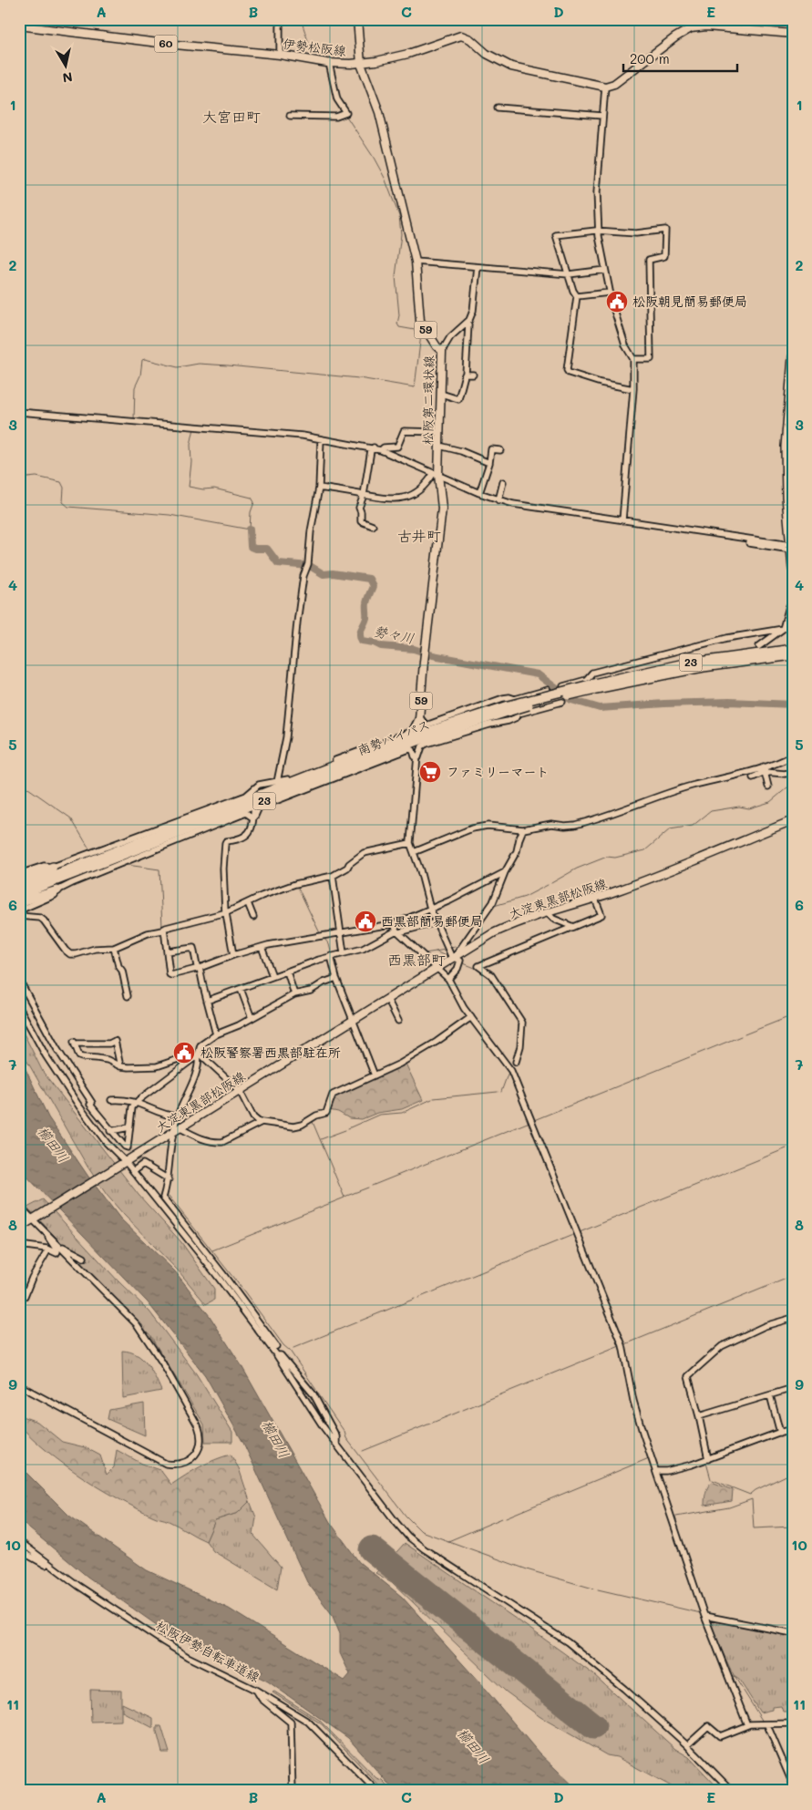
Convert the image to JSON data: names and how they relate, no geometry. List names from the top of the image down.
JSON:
{
  "streets": {
    "highway": ["23", "南勢バイパス"],
    "main road": [
      "60",
      "伊勢松阪線",
      "59",
      "松阪第二環状線",
      "大淀東黒部松阪線"
    ],
    "street": ["松阪伊勢自転車道線"]
  },
  "crossings": [
    ["伊勢松阪線", "松阪第二環状線"],
    ["松阪第二環状線", "南勢バイパス"]
  ],
  "districts": ["大宮田町", "古井町", "西黒部町"],
  "water": ["勢々川", "櫛田川"],
  "places": {
    "public building": ["松阪朝見簡易郵便局", "西黒部簡易郵便局", "松阪警察署西黒部駐在所"],
    "supermarket": ["ファミリーマート"]
  },
  "scale_bar": "200 m",
  "north": "bottom",
  "grid": {
    "columns": [
      "A",
      "B",
      "C",
      "D",
      "E"
    ],
    "rows": [
      "1",
      "2",
      "3",
      "4",
      "5",
      "6",
      "7",
      "8",
      "9",
      "10",
      "11"
    ]
  }
}
